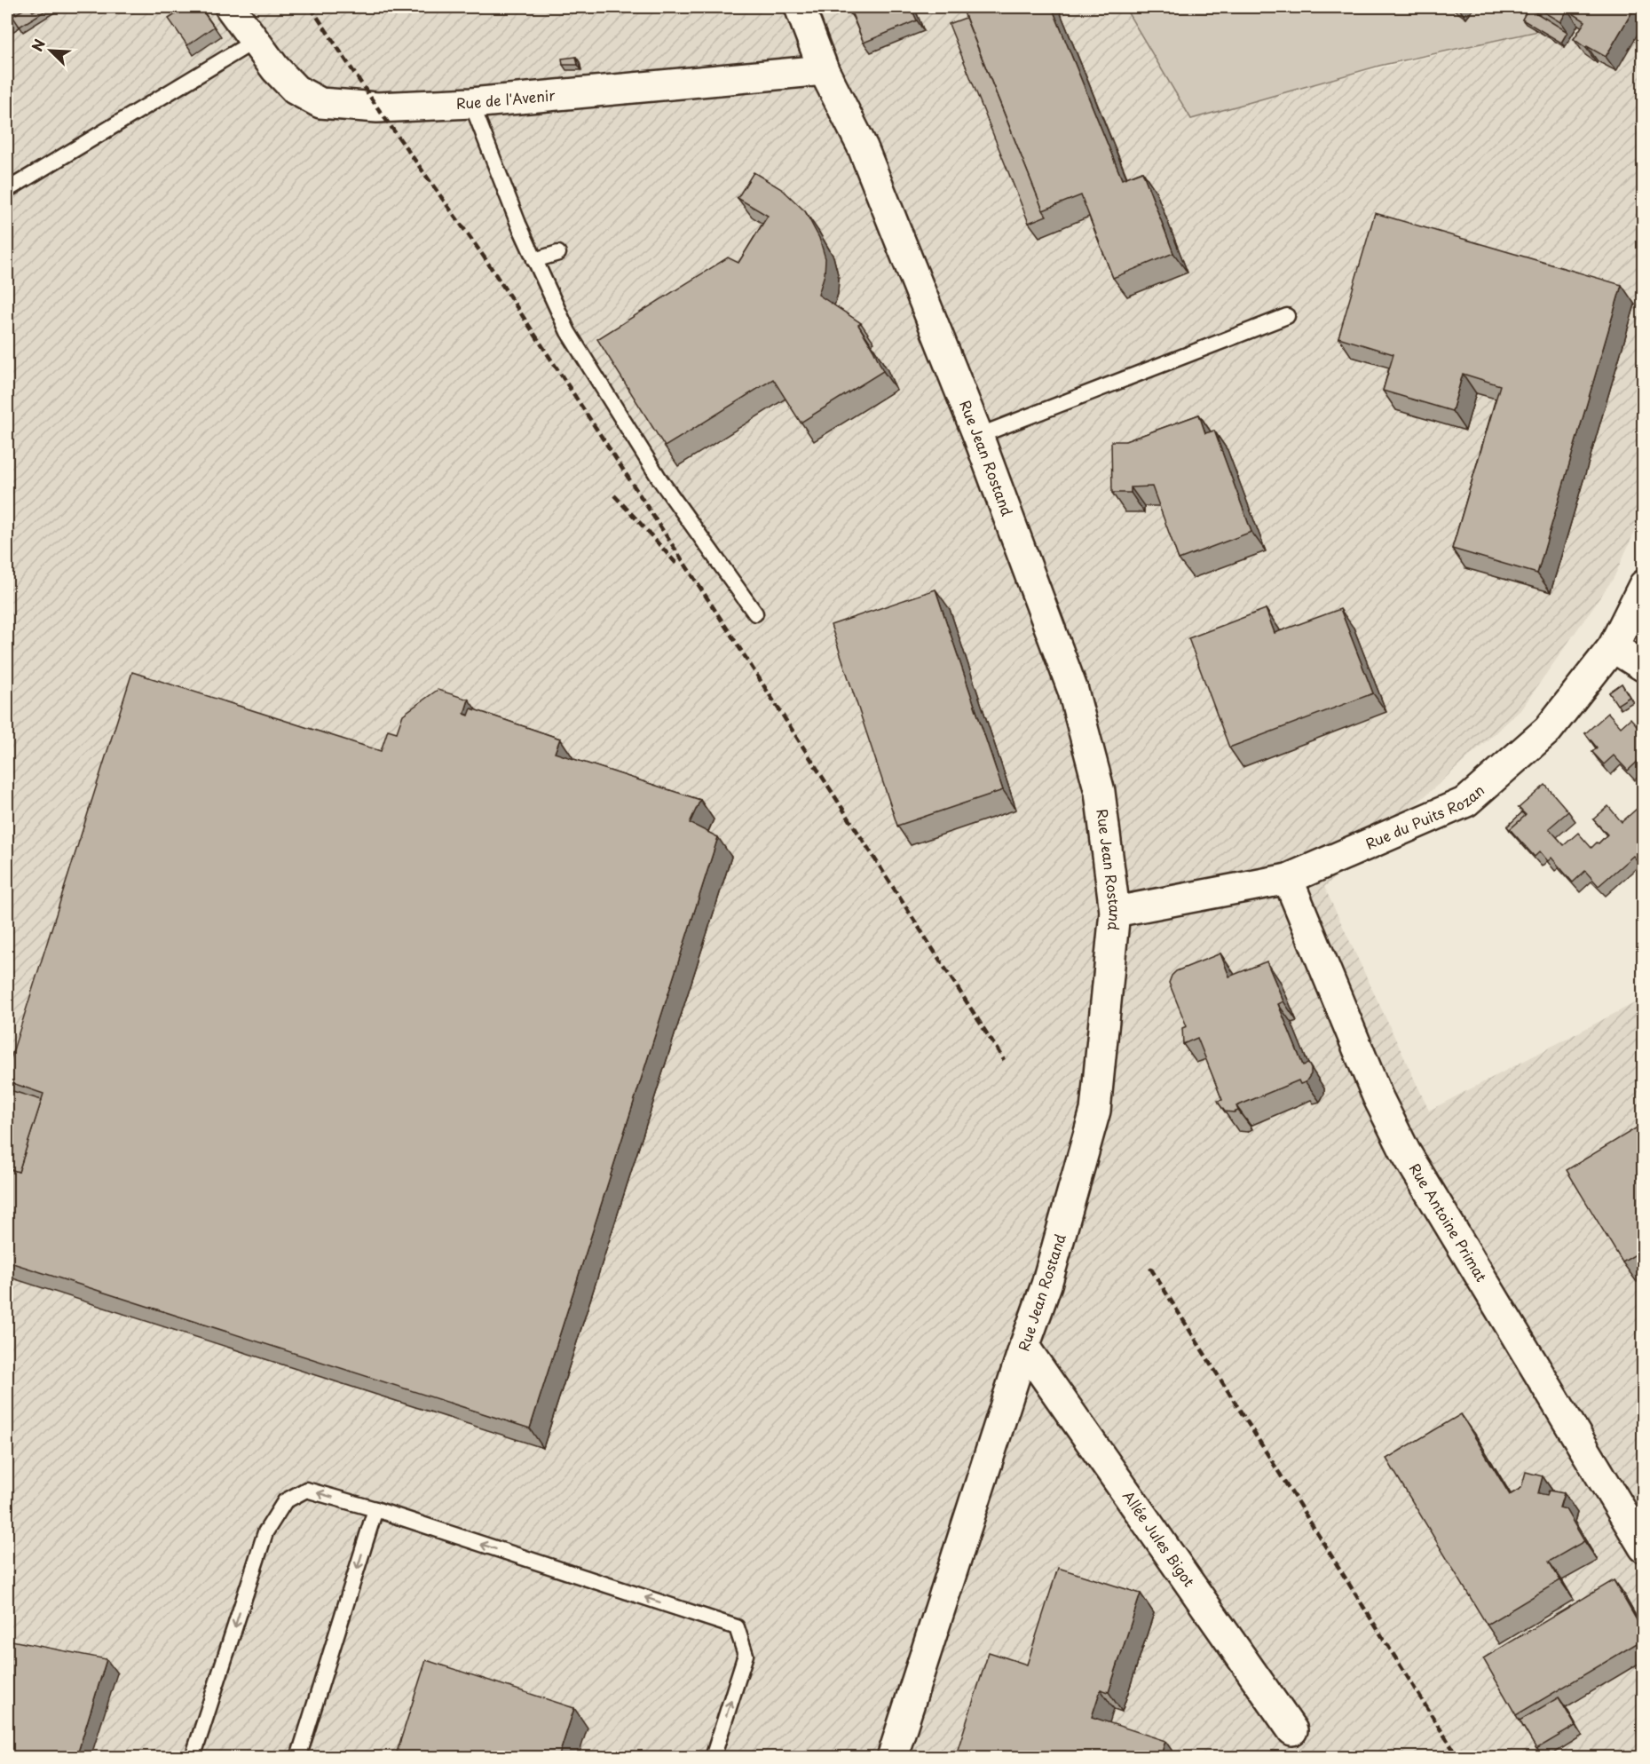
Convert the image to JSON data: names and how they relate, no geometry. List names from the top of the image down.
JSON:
{
  "streets": {
    "street": [
      "Rue de l'Avenir",
      "Rue Jean Rostand",
      "Rue du Puits Rozan",
      "Rue Antoine Primat",
      "Allée Jules Bigot"
    ]
  },
  "crossings": [
    ["Rue de l'Avenir", "Rue Jean Rostand"],
    ["Rue Jean Rostand", "Rue du Puits Rozan"],
    ["Rue Jean Rostand", "Allée Jules Bigot"],
    ["Rue du Puits Rozan", "Rue Antoine Primat"]
  ],
  "north": "top left"
}
